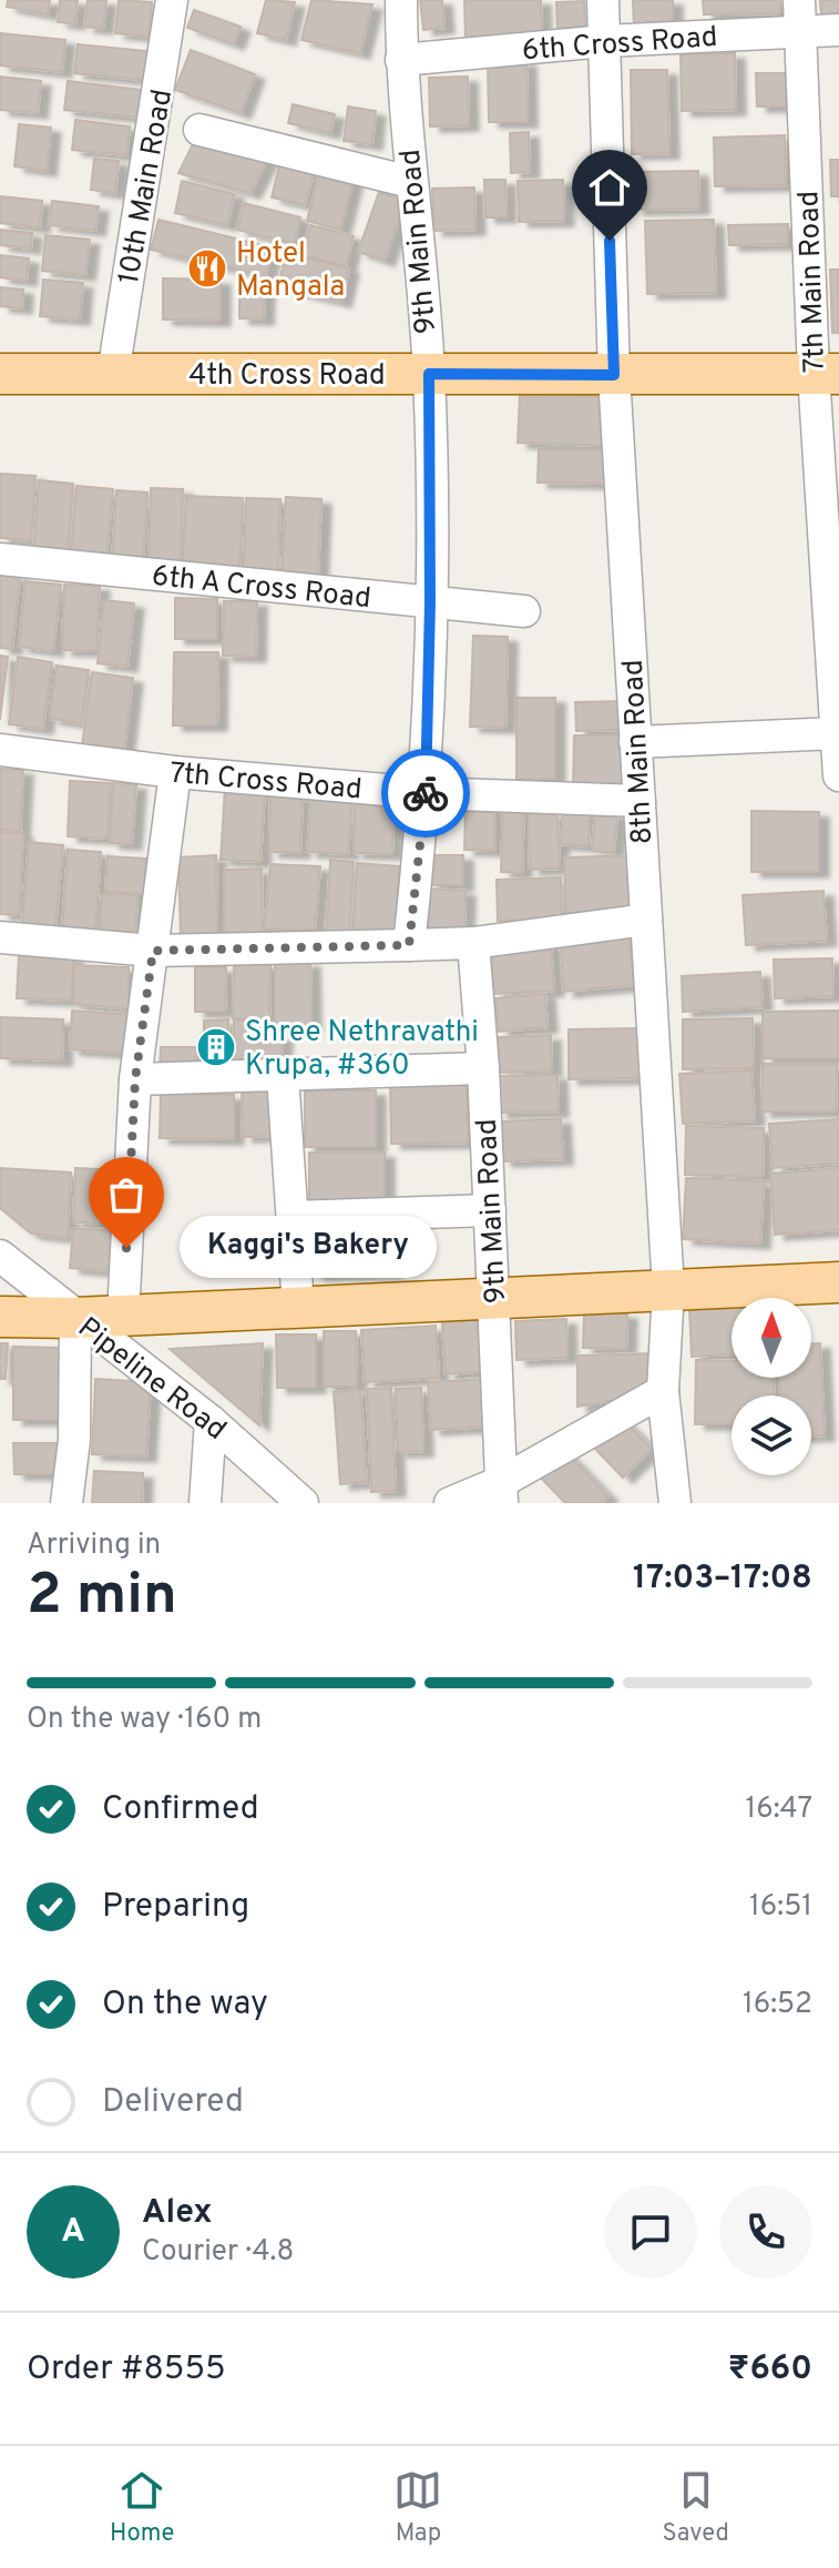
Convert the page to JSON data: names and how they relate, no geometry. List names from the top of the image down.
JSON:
{
  "streets": {
    "main road": ["4th Cross Road"],
    "street": [
      "6th Cross Road",
      "10th Main Road",
      "9th Main Road",
      "7th Main Road",
      "6th A Cross Road",
      "8th Main Road",
      "7th Cross Road",
      "Pipeline Road"
    ]
  },
  "crossings": [
    ["6th Cross Road", "9th Main Road"],
    ["6th Cross Road", "7th Main Road"],
    ["6th Cross Road", "8th Main Road"],
    ["10th Main Road", "4th Cross Road"],
    ["9th Main Road", "4th Cross Road"],
    ["9th Main Road", "6th A Cross Road"],
    ["9th Main Road", "7th Cross Road"],
    ["7th Main Road", "4th Cross Road"],
    ["4th Cross Road", "8th Main Road"],
    ["8th Main Road", "7th Cross Road"]
  ],
  "places": {
    "restaurant": ["Hotel Mangala"],
    "building": ["Shree Nethravathi Krupa, #360"],
    "other": ["Kaggi's Bakery"]
  },
  "north": "top",
  "page": {
    "bubble": "Kaggi's Bakery",
    "heading": ["2 min", "Arriving in", "17:03–17:08"],
    "panel": [
      "Alex",
      "Courier · 4.8",
      "Order #8555",
      "₹660"
    ],
    "bar": "On the way · 160 m",
    "list": [
      ["Confirmed", "16:47"],
      ["Preparing", "16:51"],
      ["On the way", "16:52"],
      "Delivered"
    ],
    "round": "A",
    "tabs": ["Home", "Map", "Saved"]
  }
}
